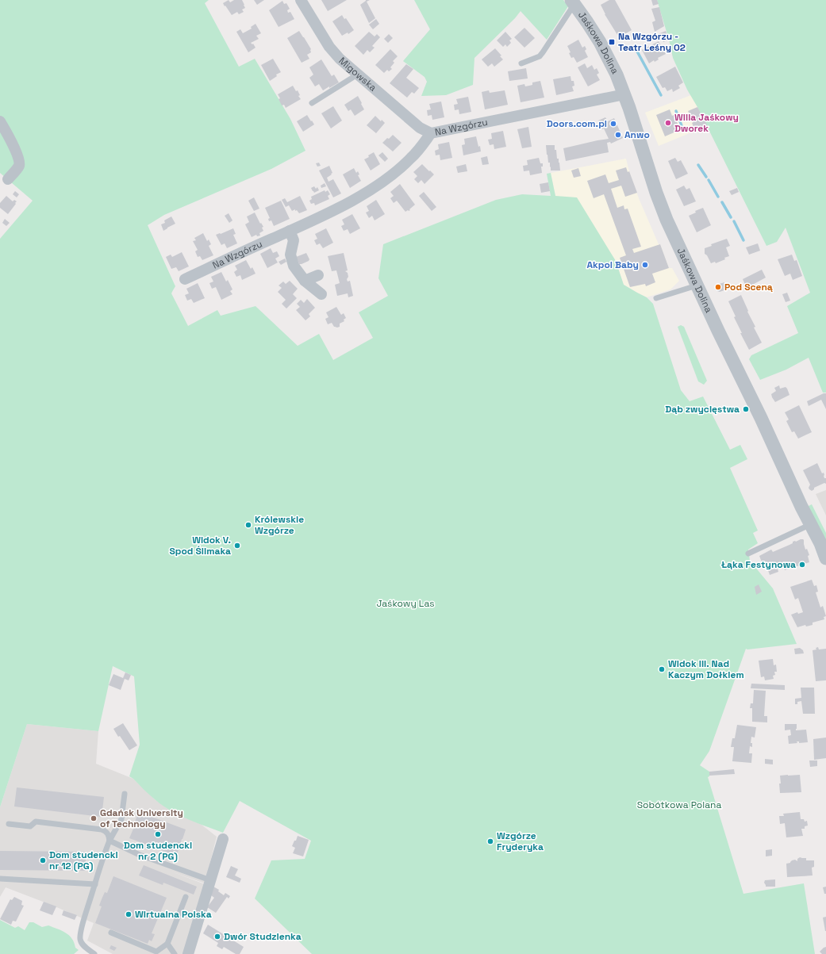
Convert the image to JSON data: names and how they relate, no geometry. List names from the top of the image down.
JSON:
{
  "streets": {
    "street": ["Jaśkowa Dolina", "Migowska", "Na Wzgórzu"]
  },
  "crossings": [
    ["Jaśkowa Dolina", "Na Wzgórzu"],
    ["Migowska", "Na Wzgórzu"]
  ],
  "parks": ["Jaśkowy Las", "Sobótkowa Polana"],
  "places": {
    "transit": ["Na Wzgórzu - Teatr Leśny 02"],
    "other": [
      "Willa Jaśkowy Dworek",
      "Doors.com.pl",
      "Anwo",
      "Akpol Baby",
      "Pod Sceną",
      "Dąb zwycięstwa",
      "Królewskie Wzgórze",
      "Widok V. Spod Ślimaka",
      "Łąka Festynowa",
      "Widok III. Nad Kaczym Dołkiem",
      "Gdańsk University of Technology",
      "Dom studencki nr 2 (PG)",
      "Wzgórze Fryderyka",
      "Dom studencki nr 12 (PG)",
      "Wirtualna Polska",
      "Dwór Studzienka"
    ]
  }
}
